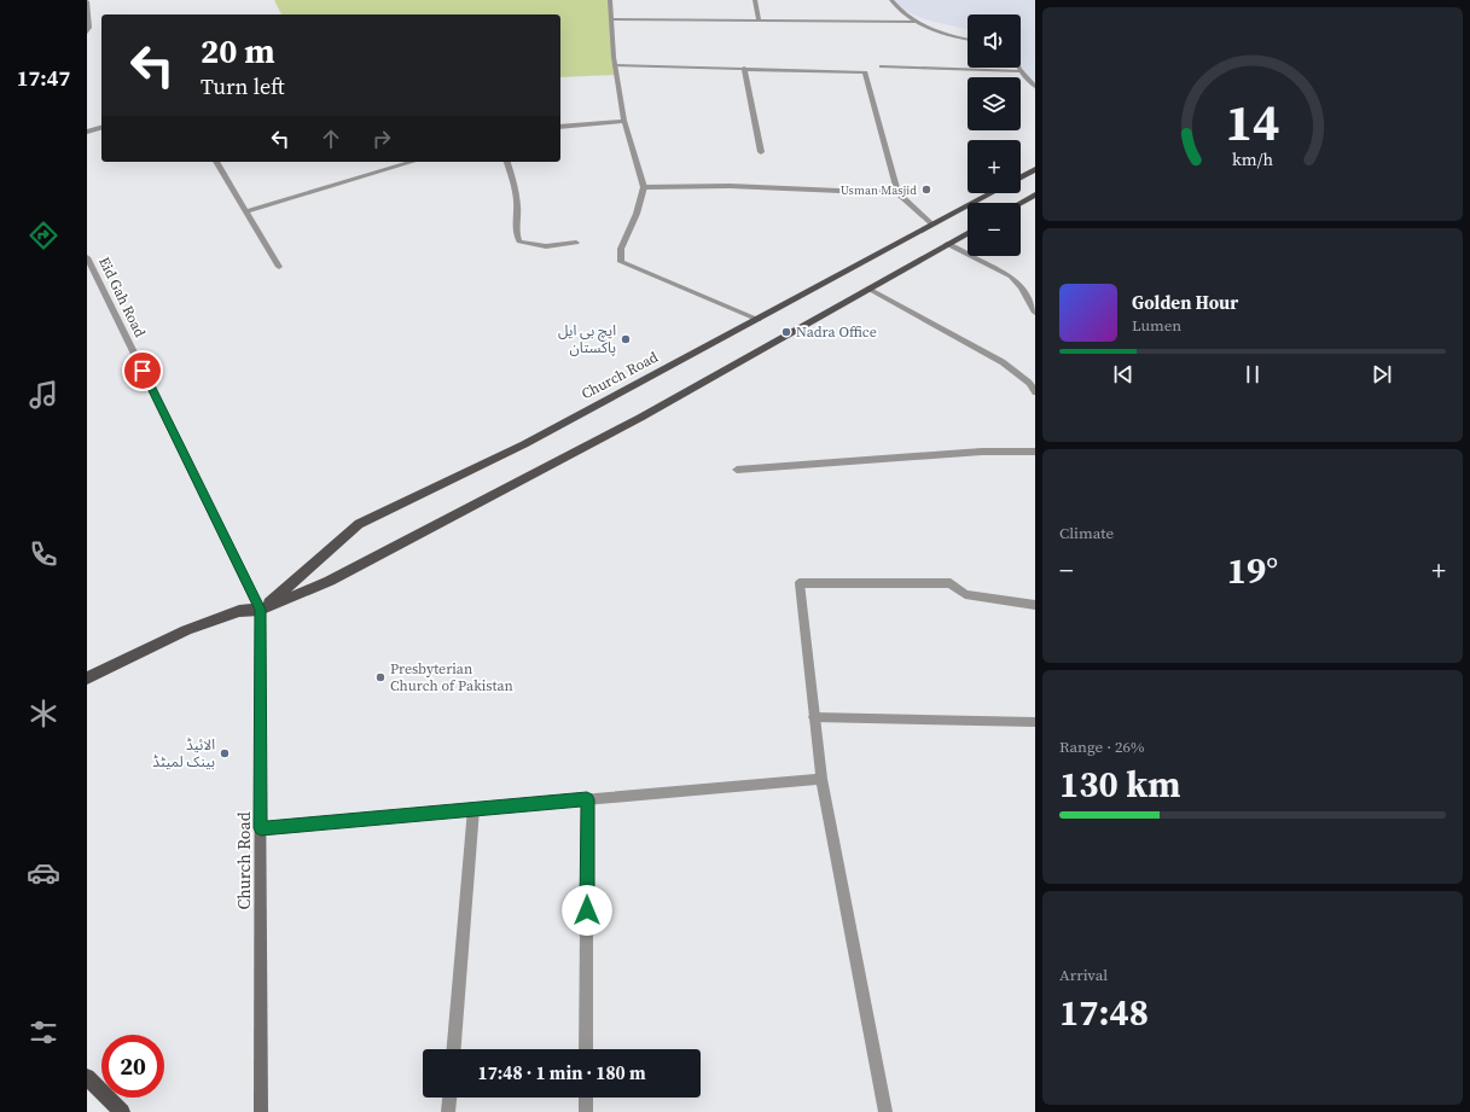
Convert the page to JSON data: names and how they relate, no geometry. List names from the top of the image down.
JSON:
{
  "streets": {
    "main road": ["Church Road"],
    "street": ["Eid Gah Road"]
  },
  "crossings": [
    ["Eid Gah Road", "Church Road"]
  ],
  "places": [
    "Usman Masjid",
    "Nadra Office",
    "ایچ بی ایل پاکستان",
    "Presbyterian Church of Pakistan",
    "الائیڈ بینک لمیٹڈ"
  ],
  "page": {
    "tabs": "17:47",
    "map_buttons": ["+", "−"],
    "turn": ["20 m", "Turn left"],
    "song": ["Golden Hour", "Lumen"],
    "tile": [
      "Climate",
      ["Range · 26%", "130 km"],
      ["Arrival", "17:48"]
    ],
    "heat": ["−", "19°", "+"],
    "limit": "20",
    "trip": "17:48 · 1 min · 180 m",
    "gauge": ["14", "km/h"]
  }
}
